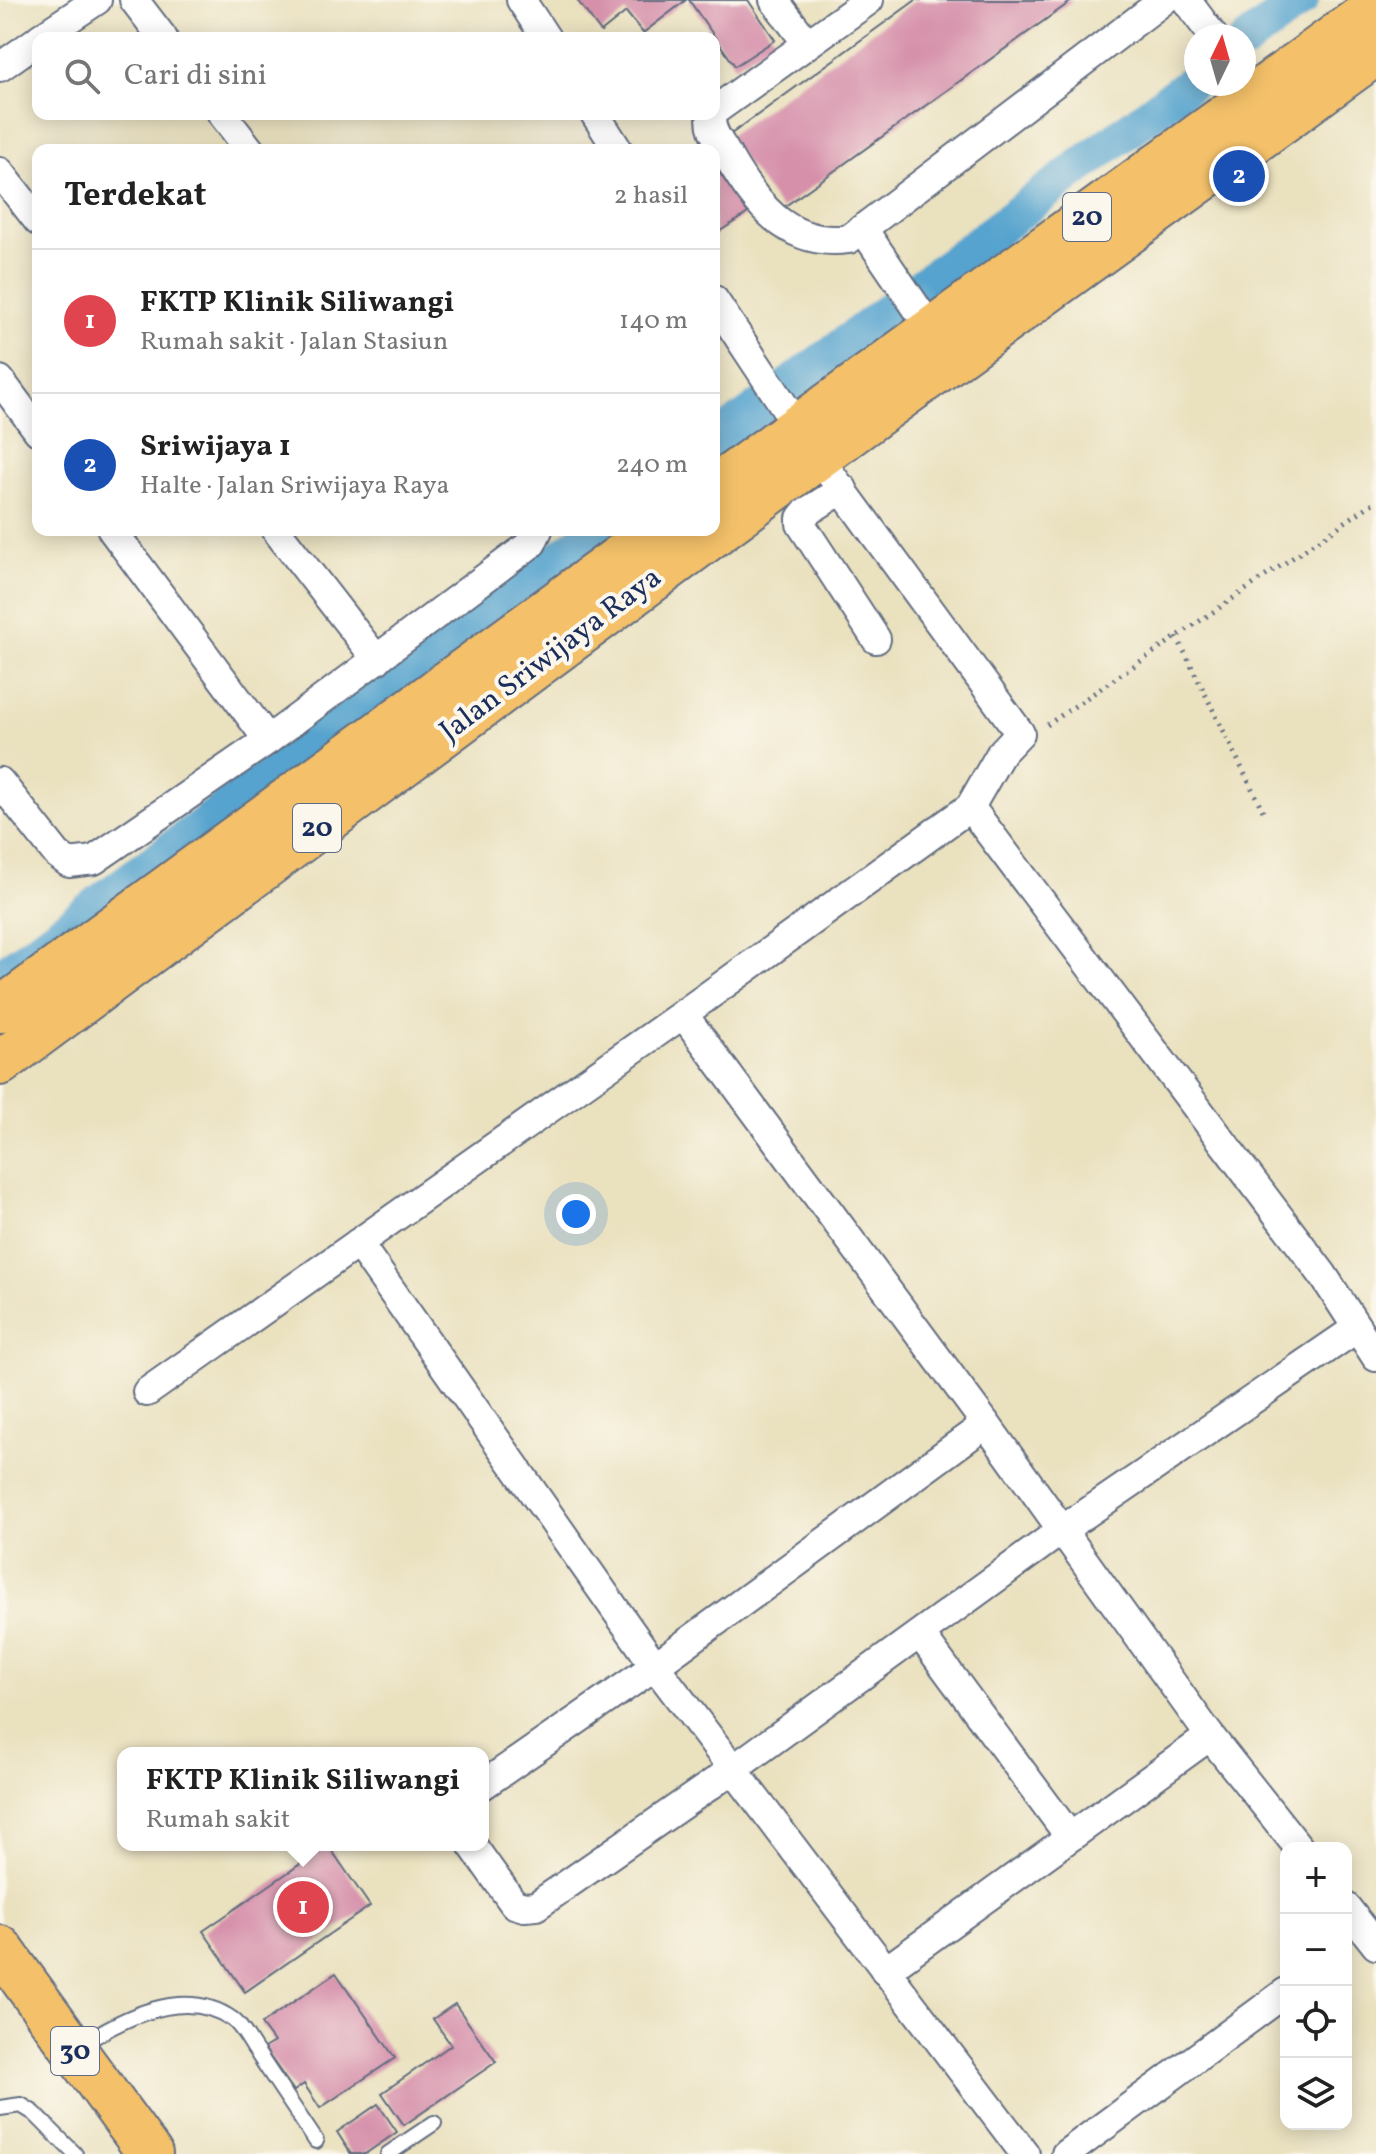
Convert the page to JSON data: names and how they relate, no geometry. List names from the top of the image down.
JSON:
{
  "streets": {
    "main road": ["20", "Jalan Sriwijaya Raya", "30"]
  },
  "north": "top",
  "page": {
    "search": "Cari di sini",
    "heading": ["Terdekat", "2 hasil"],
    "pins": ["2", "1"],
    "list": [
      {
        "mark": "1",
        "name": "FKTP Klinik Siliwangi",
        "note": "Rumah sakit · Jalan Stasiun",
        "value": "140 m"
      },
      {
        "mark": "2",
        "name": "Sriwijaya 1",
        "note": "Halte · Jalan Sriwijaya Raya",
        "value": "240 m"
      }
    ],
    "popup": ["FKTP Klinik Siliwangi", "Rumah sakit"],
    "map_buttons": ["+", "−"]
  }
}
